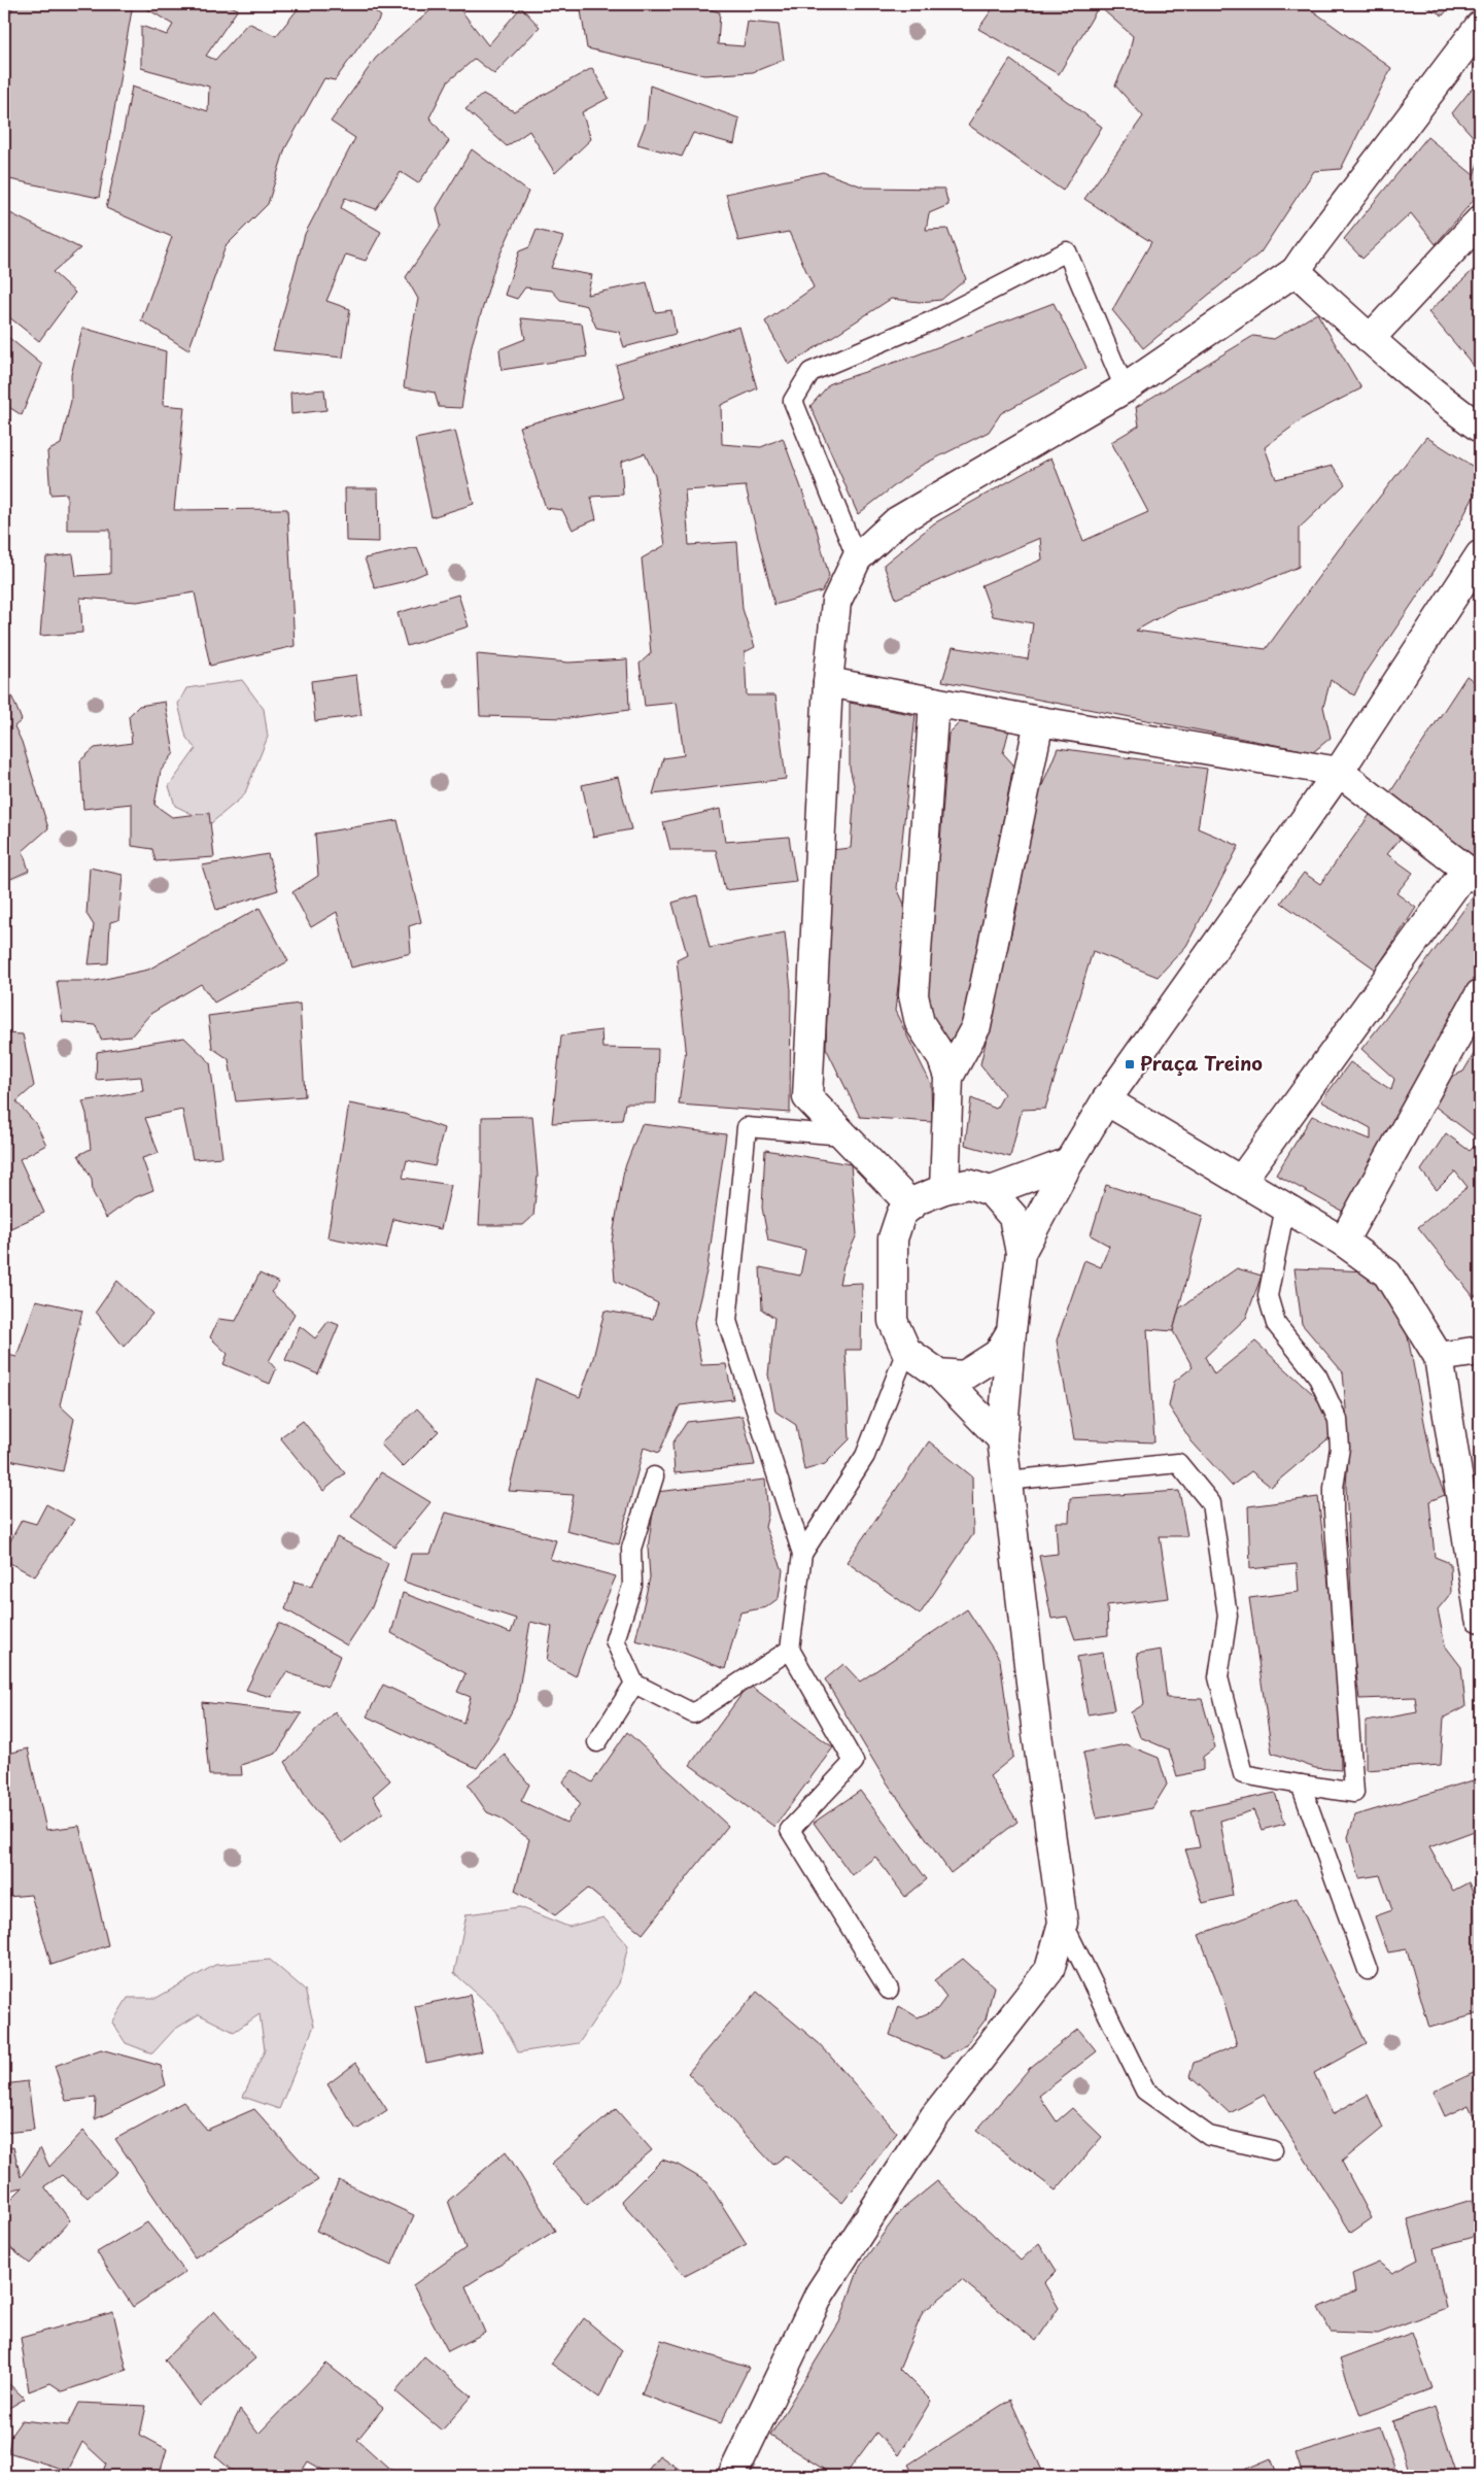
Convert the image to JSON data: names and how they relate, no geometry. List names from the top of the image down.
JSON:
{
  "places": {
    "transit": ["Praça Treino"]
  }
}
